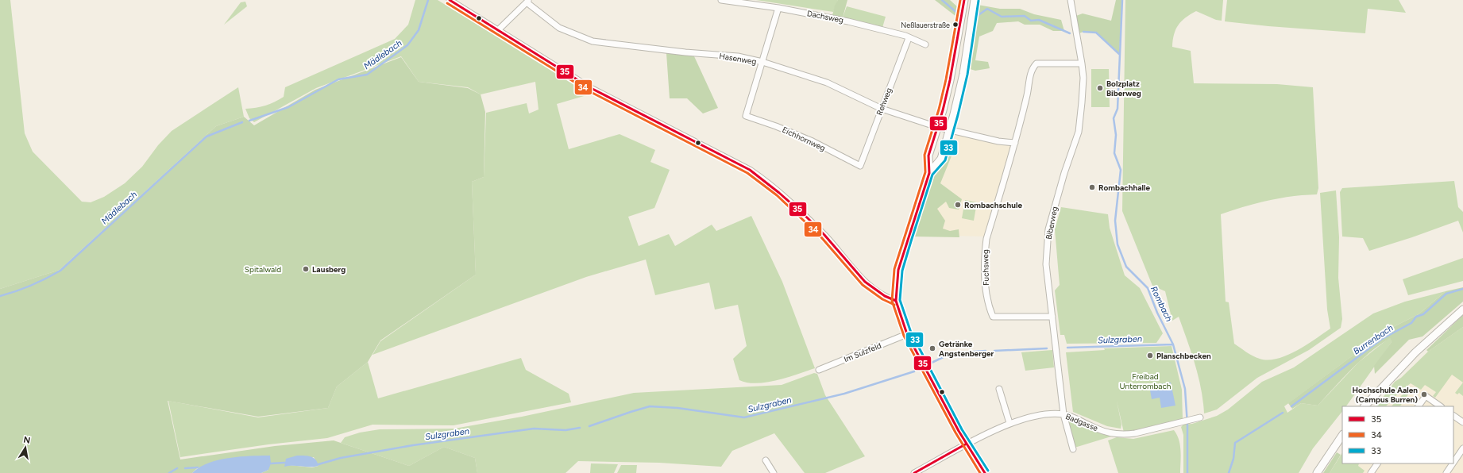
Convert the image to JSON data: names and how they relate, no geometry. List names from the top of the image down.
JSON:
{
  "streets": {
    "street": [
      "Dachsweg",
      "Hasenweg",
      "Rehweg",
      "Eichhornweg",
      "Biberweg",
      "Fuchsweg",
      "Im Sulzfeld",
      "Badgasse"
    ]
  },
  "crossings": [
    ["Dachsweg", "Rehweg"],
    ["Hasenweg", "Rehweg"],
    ["Hasenweg", "Eichhornweg"],
    ["Rehweg", "Eichhornweg"],
    ["Biberweg", "Fuchsweg"],
    ["Biberweg", "Badgasse"]
  ],
  "water": [
    "Mädlebach",
    "Rombach",
    "Sulzgraben",
    "Burrenbach"
  ],
  "parks": ["Spitalwald", "Freibad Unterrombach"],
  "places": [
    "Neßlauerstraße",
    "Bolzplatz Biberweg",
    "Rombachhalle",
    "Rombachschule",
    "Lausberg",
    "Getränke Angstenberger",
    "Planschbecken",
    "Hochschule Aalen (Campus Burren)"
  ],
  "lines": ["transit line 35", "transit line 34", "transit line 33"],
  "legend": ["35", "34", "33"],
  "north": "top"
}
